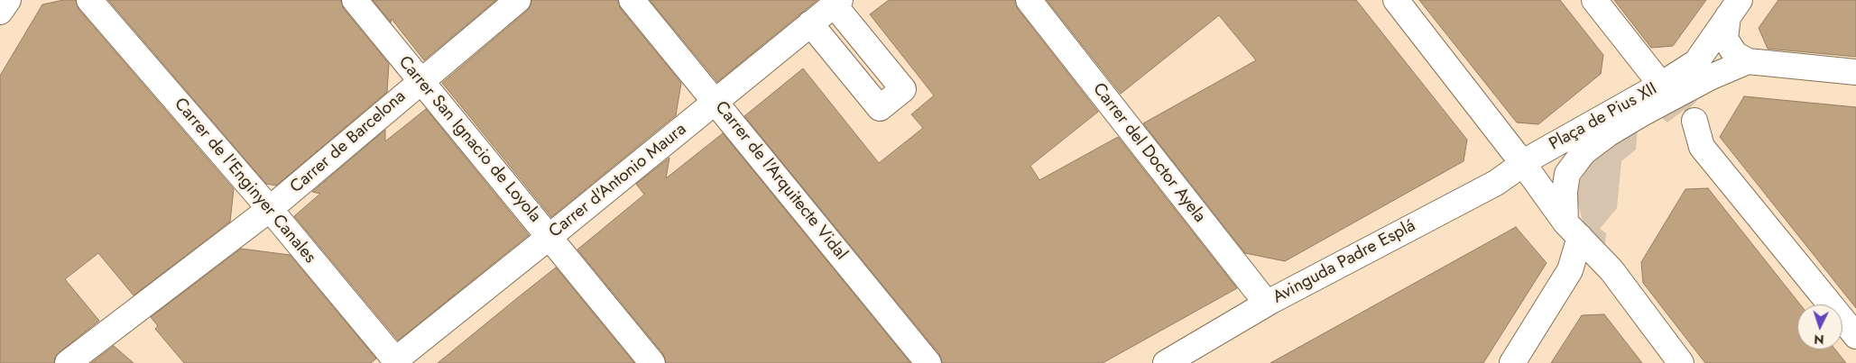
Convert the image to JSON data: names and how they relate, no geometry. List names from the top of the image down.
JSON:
{
  "streets": {
    "street": [
      "Plaça de Pius XII",
      "Carrer San Ignacio de Loyola",
      "Carrer de Barcelona",
      "Carrer del Doctor Ayela",
      "Carrer de l'Enginyer Canales",
      "Carrer d'Antonio Maura",
      "Carrer de l'Arquitecte Vidal",
      "Avinguda Padre Esplá"
    ]
  },
  "crossings": [
    ["Plaça de Pius XII", "Avinguda Padre Esplá"],
    ["Carrer San Ignacio de Loyola", "Carrer de Barcelona"],
    ["Carrer San Ignacio de Loyola", "Carrer d'Antonio Maura"],
    ["Carrer de Barcelona", "Carrer de l'Enginyer Canales"],
    ["Carrer del Doctor Ayela", "Avinguda Padre Esplá"],
    ["Carrer de l'Enginyer Canales", "Carrer d'Antonio Maura"],
    ["Carrer d'Antonio Maura", "Carrer de l'Arquitecte Vidal"]
  ],
  "north": "bottom"
}
